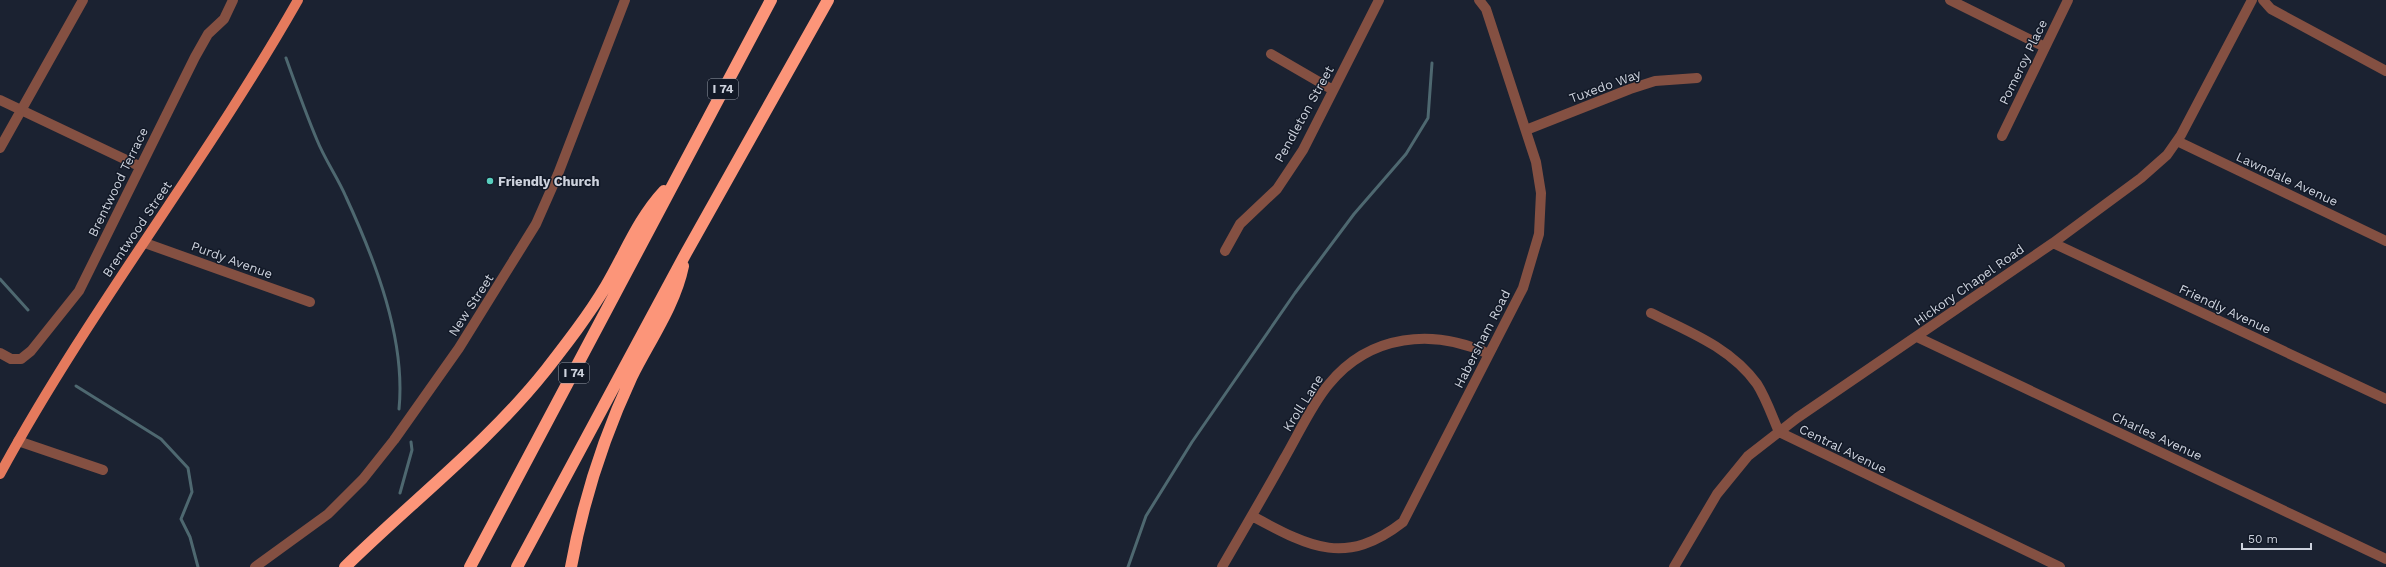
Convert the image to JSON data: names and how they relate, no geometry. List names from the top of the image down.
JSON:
{
  "streets": {
    "highway": ["I 74"],
    "main road": ["Brentwood Street"],
    "street": [
      "Pomeroy Place",
      "Tuxedo Way",
      "Pendleton Street",
      "Lawndale Avenue",
      "Brentwood Terrace",
      "Purdy Avenue",
      "Hickory Chapel Road",
      "New Street",
      "Friendly Avenue",
      "Habersham Road",
      "Kroll Lane",
      "Charles Avenue",
      "Central Avenue"
    ]
  },
  "crossings": [
    ["Tuxedo Way", "Habersham Road"],
    ["Lawndale Avenue", "Hickory Chapel Road"],
    ["Brentwood Street", "Purdy Avenue"],
    ["Hickory Chapel Road", "Friendly Avenue"],
    ["Hickory Chapel Road", "Charles Avenue"],
    ["Hickory Chapel Road", "Central Avenue"],
    ["Habersham Road", "Kroll Lane"]
  ],
  "places": ["Friendly Church"],
  "scale_bar": "50 m"
}
